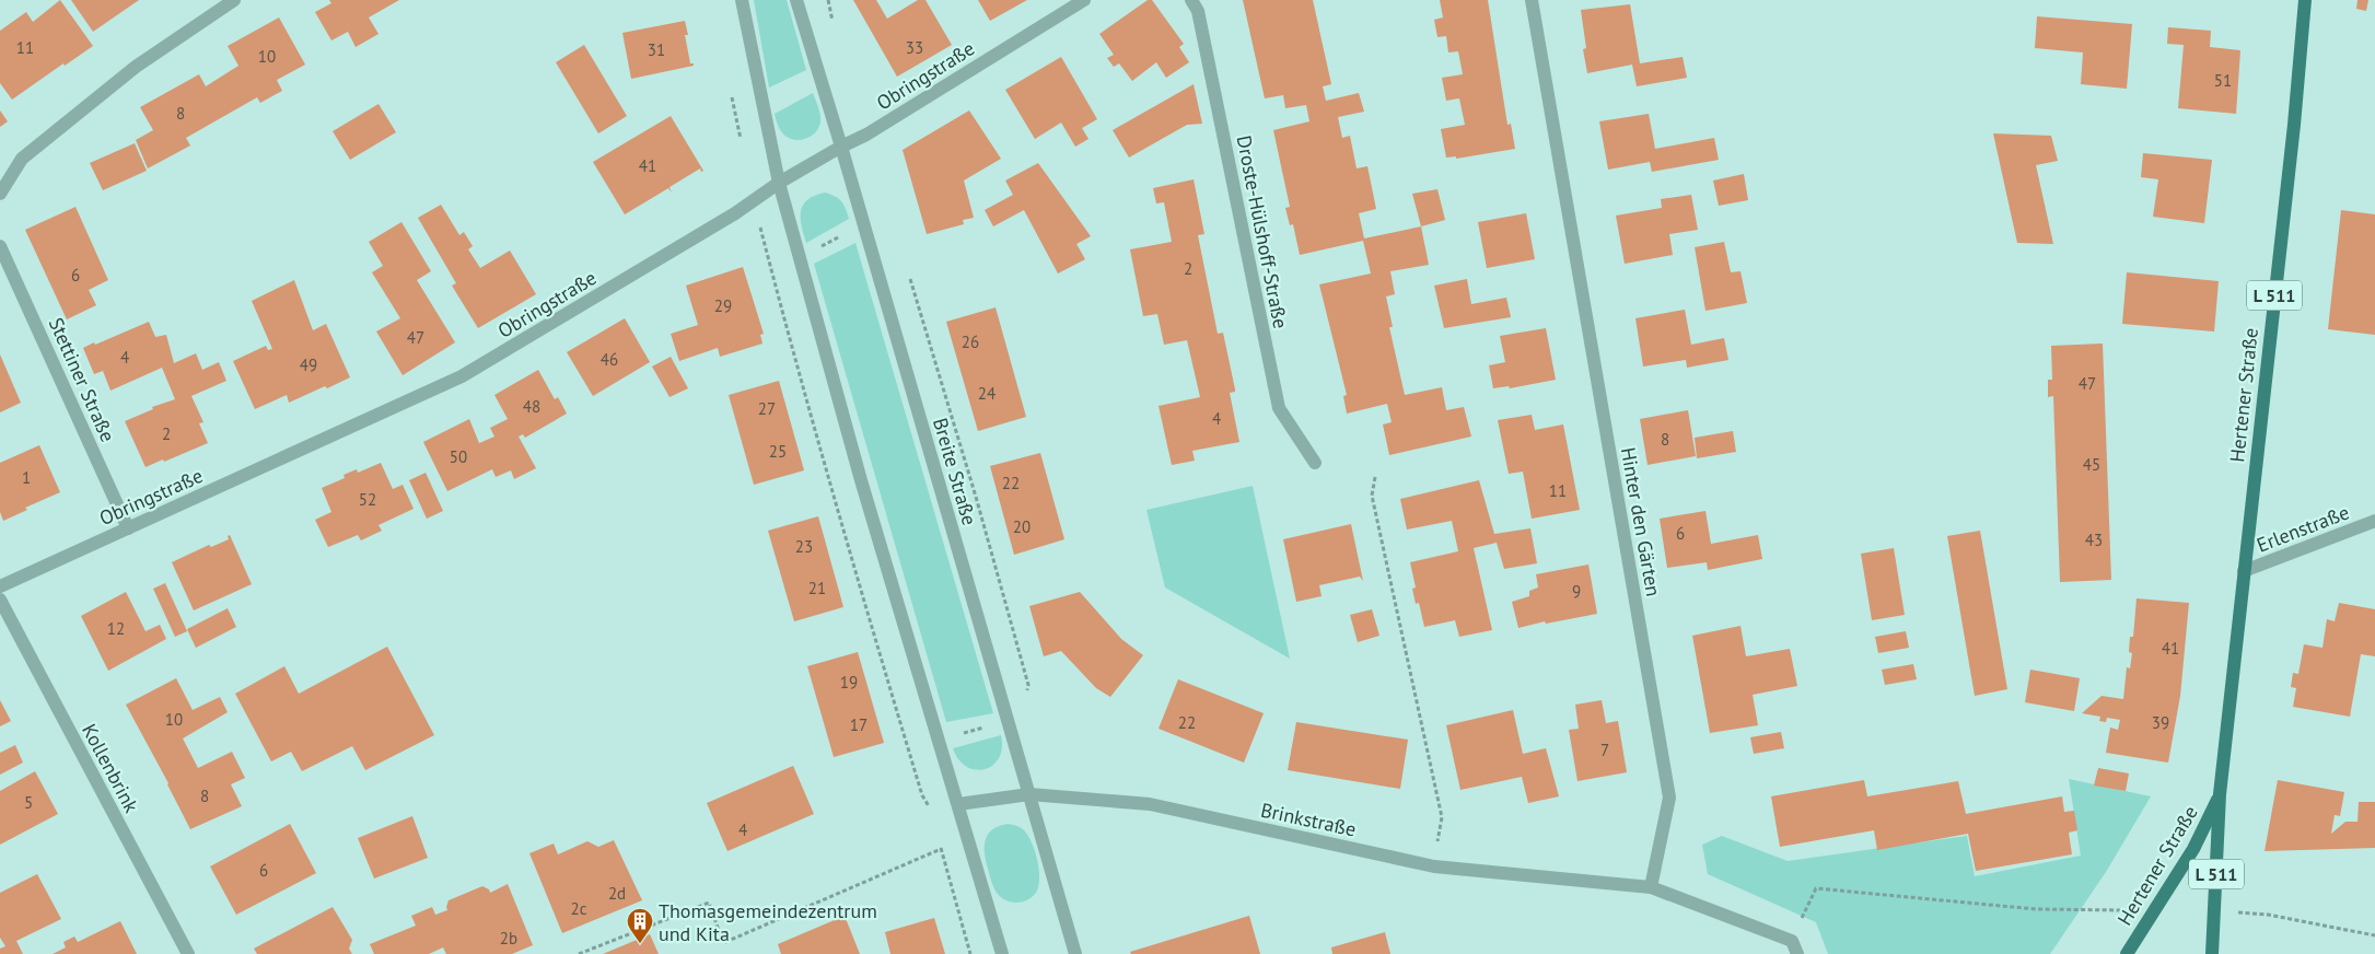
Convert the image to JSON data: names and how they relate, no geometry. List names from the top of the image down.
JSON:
{
  "streets": {
    "main road": ["L 511", "Hertener Straße"],
    "street": [
      "Obringstraße",
      "Droste-Hülshoff-Straße",
      "Stettiner Straße",
      "Breite Straße",
      "Hinter den Gärten",
      "Erlenstraße",
      "Kollenbrink",
      "Brinkstraße"
    ]
  },
  "crossings": [
    ["Obringstraße", "Stettiner Straße"],
    ["Obringstraße", "Breite Straße"],
    ["Hertener Straße", "Erlenstraße"],
    ["Breite Straße", "Brinkstraße"],
    ["Hinter den Gärten", "Brinkstraße"]
  ],
  "places": {
    "building": ["Thomasgemeindezentrum und Kita"]
  },
  "house_numbers": [
    "11",
    "33",
    "31",
    "10",
    "51",
    "8",
    "41",
    "2",
    "6",
    "29",
    "47",
    "26",
    "4",
    "46",
    "49",
    "47",
    "24",
    "48",
    "27",
    "4",
    "2",
    "8",
    "25",
    "50",
    "45",
    "1",
    "22",
    "11",
    "52",
    "20",
    "6",
    "43",
    "23",
    "21",
    "9",
    "12",
    "41",
    "19",
    "10",
    "22",
    "39",
    "17",
    "7",
    "8",
    "5",
    "4",
    "6",
    "2d",
    "2c",
    "2b"
  ]
}
